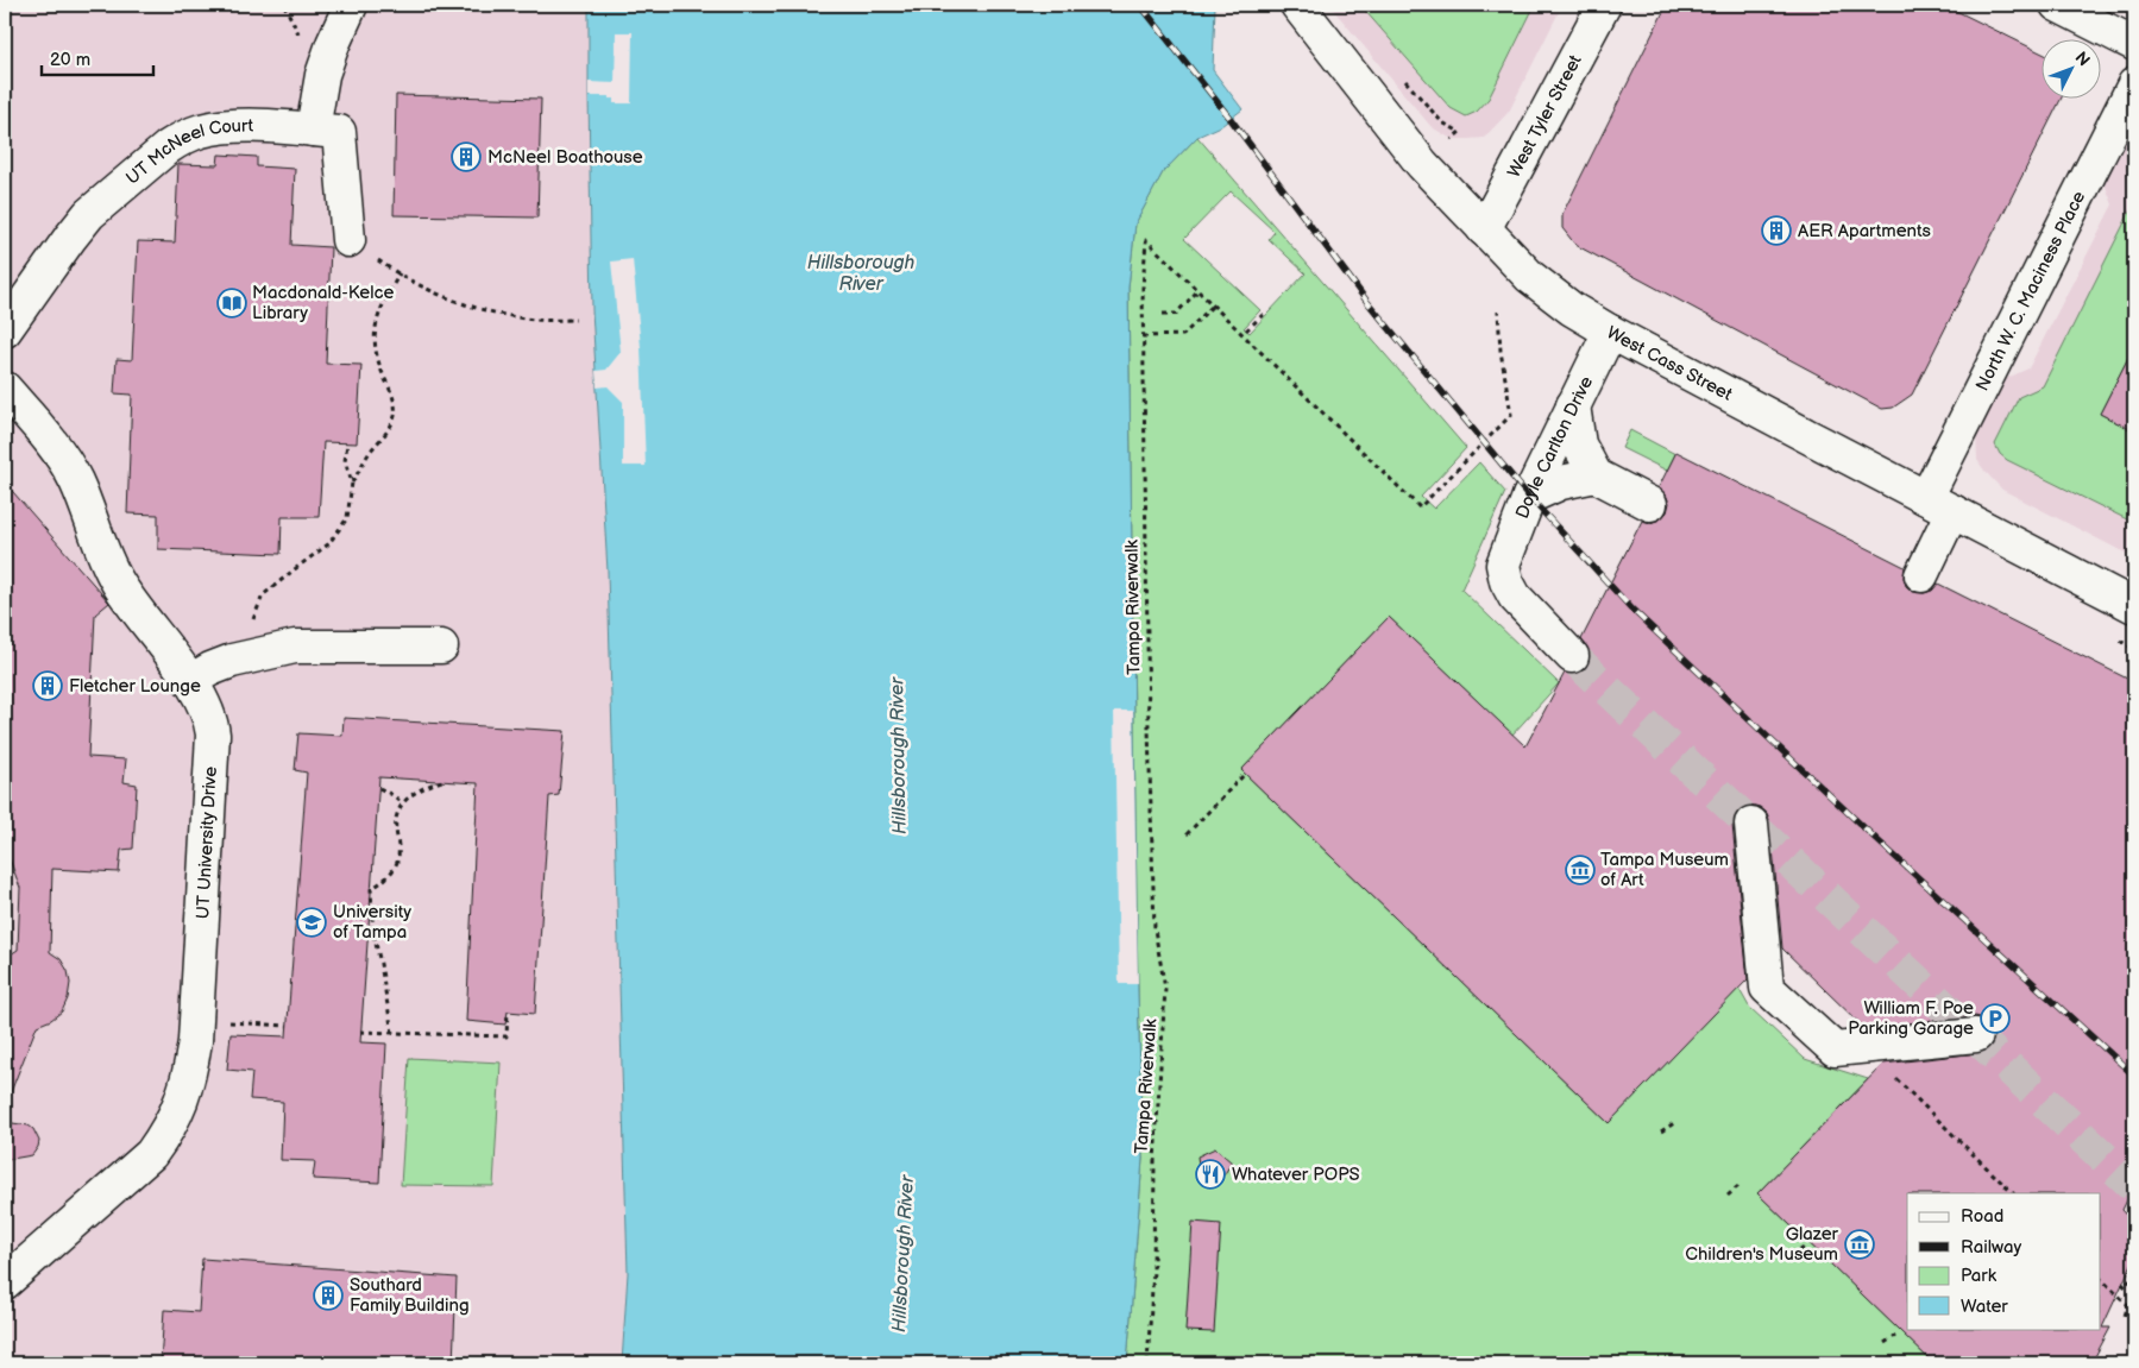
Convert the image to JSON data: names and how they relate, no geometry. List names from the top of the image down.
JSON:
{
  "streets": {
    "street": [
      "West Tyler Street",
      "UT McNeel Court",
      "North W. C. Maciness Place",
      "West Cass Street",
      "Doyle Carlton Drive",
      "UT University Drive"
    ],
    "path": ["Tampa Riverwalk"]
  },
  "crossings": [
    ["West Tyler Street", "West Cass Street"],
    ["North W. C. Maciness Place", "West Cass Street"],
    ["West Cass Street", "Doyle Carlton Drive"]
  ],
  "water": ["Hillsborough River"],
  "places": {
    "building": [
      "McNeel Boathouse",
      "AER Apartments",
      "Fletcher Lounge",
      "Southard Family Building"
    ],
    "library": ["Macdonald-Kelce Library"],
    "museum": ["Tampa Museum of Art", "Glazer Children's Museum"],
    "school or university": ["University of Tampa"],
    "parking": ["William F. Poe Parking Garage"],
    "restaurant": ["Whatever POPS"]
  },
  "legend": [
    "Road",
    "Railway",
    "Park",
    "Water"
  ],
  "scale_bar": "20 m",
  "north": "top right"
}
